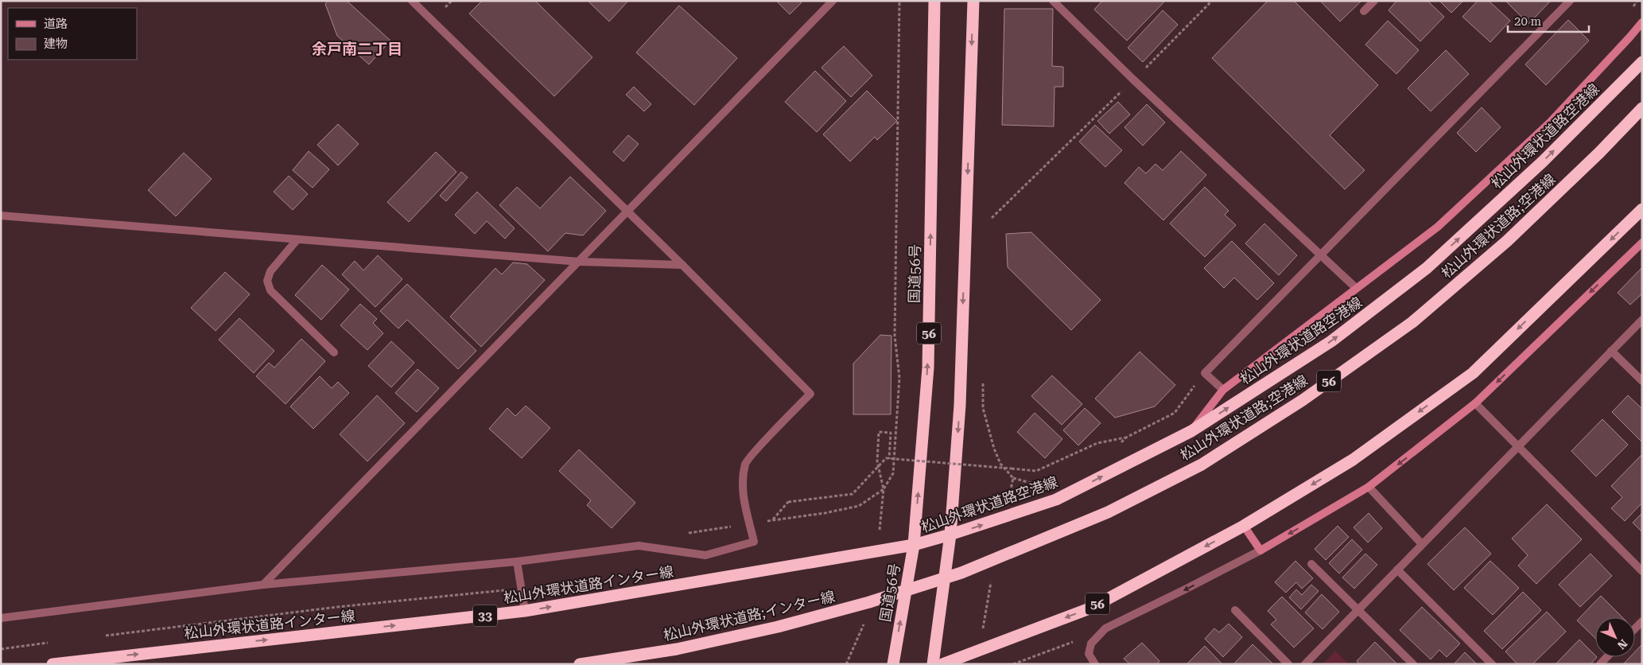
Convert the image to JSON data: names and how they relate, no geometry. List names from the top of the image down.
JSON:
{
  "streets": {
    "highway": [
      "松山外環状道路空港線",
      "松山外環状道路;空港線",
      "国道56号",
      "56",
      "松山外環状道路インター線",
      "33",
      "松山外環状道路;インター線"
    ]
  },
  "crossings": [
    ["松山外環状道路空港線", "国道56号"],
    ["松山外環状道路空港線", "松山外環状道路インター線"],
    ["松山外環状道路;空港線", "松山外環状道路;インター線"],
    ["国道56号", "松山外環状道路インター線"]
  ],
  "one_way": ["松山外環状道路空港線", "松山外環状道路インター線"],
  "districts": ["余戸南二丁目"],
  "legend": ["道路", "建物"],
  "scale_bar": "20 m",
  "north": "bottom right"
}
